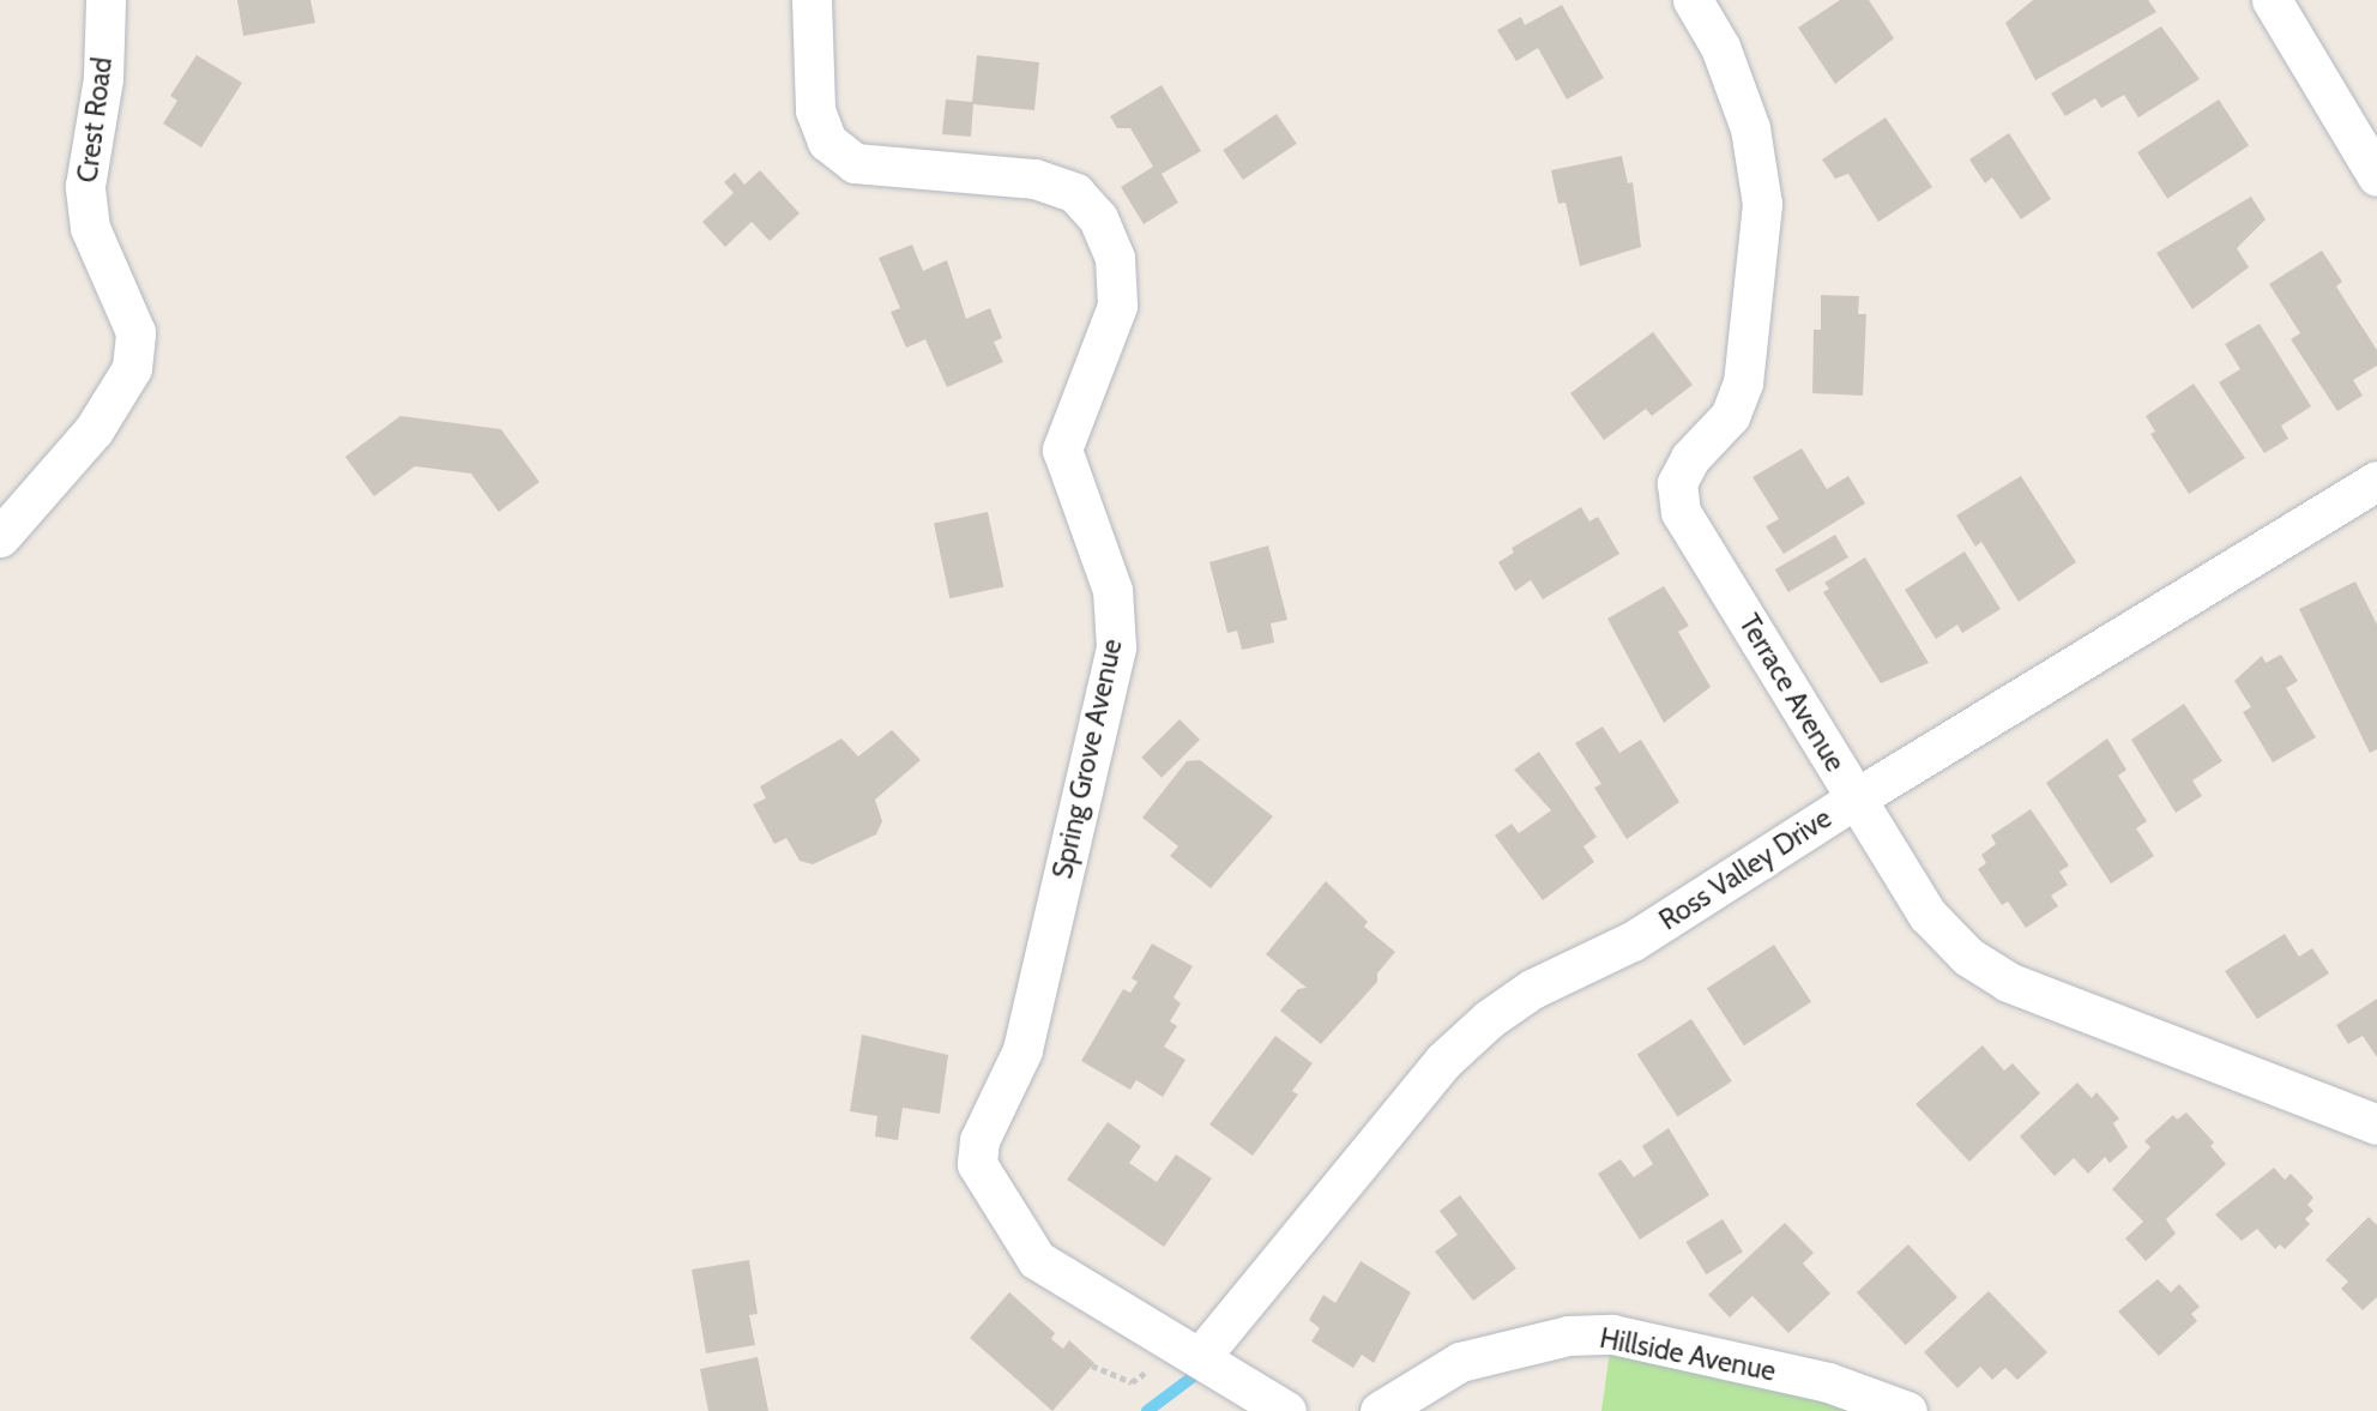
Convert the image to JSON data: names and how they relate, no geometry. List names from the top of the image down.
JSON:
{
  "streets": {
    "street": [
      "Crest Road",
      "Terrace Avenue",
      "Spring Grove Avenue",
      "Ross Valley Drive",
      "Hillside Avenue"
    ]
  },
  "crossings": [
    ["Terrace Avenue", "Ross Valley Drive"],
    ["Spring Grove Avenue", "Ross Valley Drive"]
  ]
}
